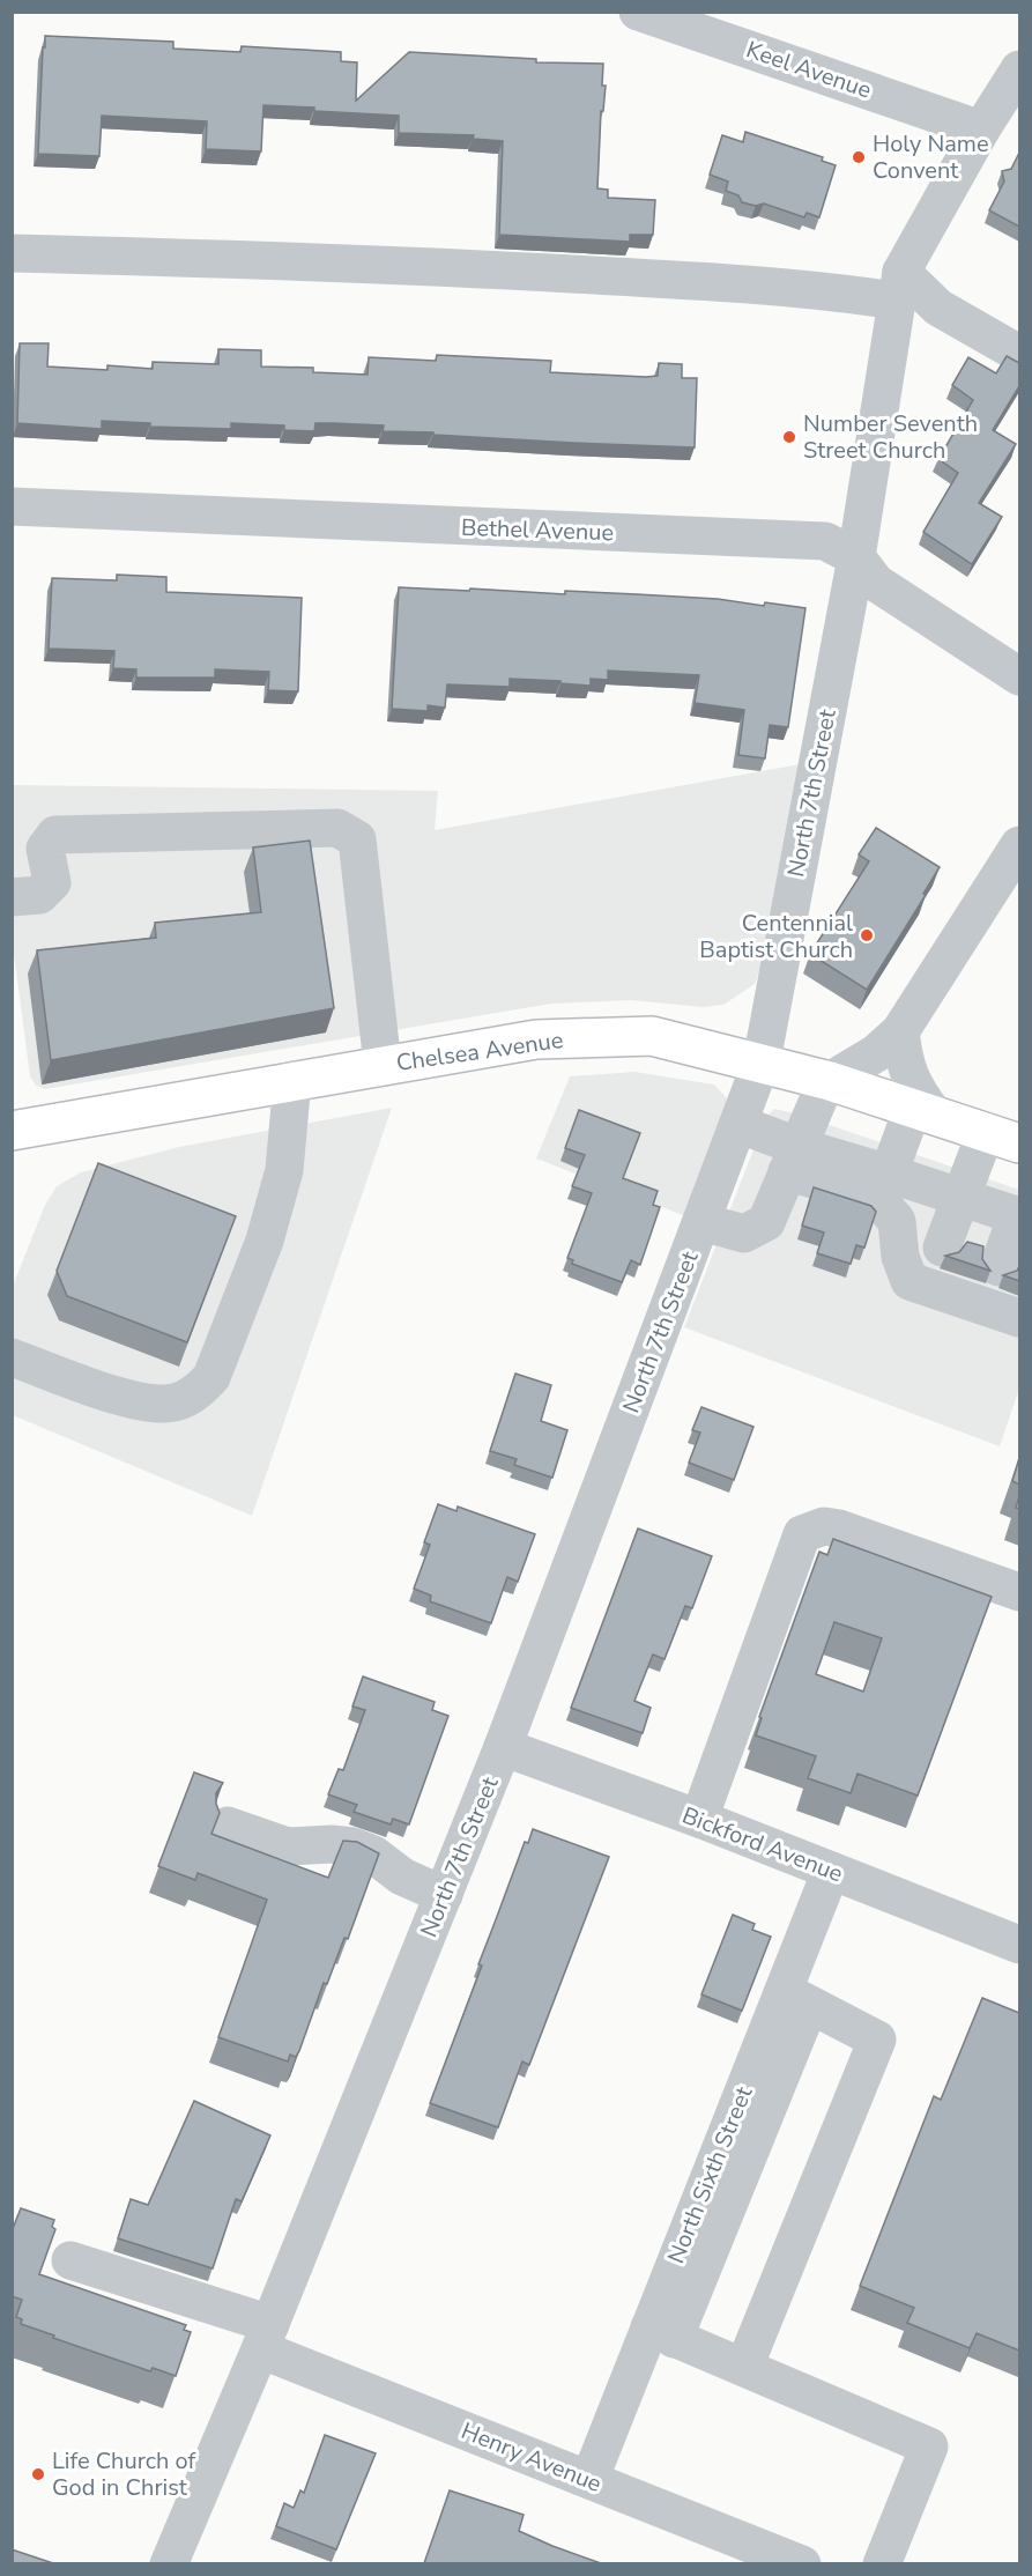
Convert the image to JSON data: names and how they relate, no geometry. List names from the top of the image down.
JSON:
{
  "streets": {
    "main road": ["Chelsea Avenue"],
    "street": [
      "Keel Avenue",
      "Bethel Avenue",
      "North 7th Street",
      "Bickford Avenue",
      "North Sixth Street",
      "Henry Avenue"
    ]
  },
  "crossings": [
    ["Keel Avenue", "North 7th Street"],
    ["Bethel Avenue", "North 7th Street"],
    ["North 7th Street", "Chelsea Avenue"],
    ["North 7th Street", "Bickford Avenue"],
    ["North 7th Street", "Henry Avenue"],
    ["Bickford Avenue", "North Sixth Street"],
    ["North Sixth Street", "Henry Avenue"]
  ],
  "places": [
    "Holy Name Convent",
    "Number Seventh Street Church",
    "Centennial Baptist Church",
    "Life Church of God in Christ"
  ]
}
